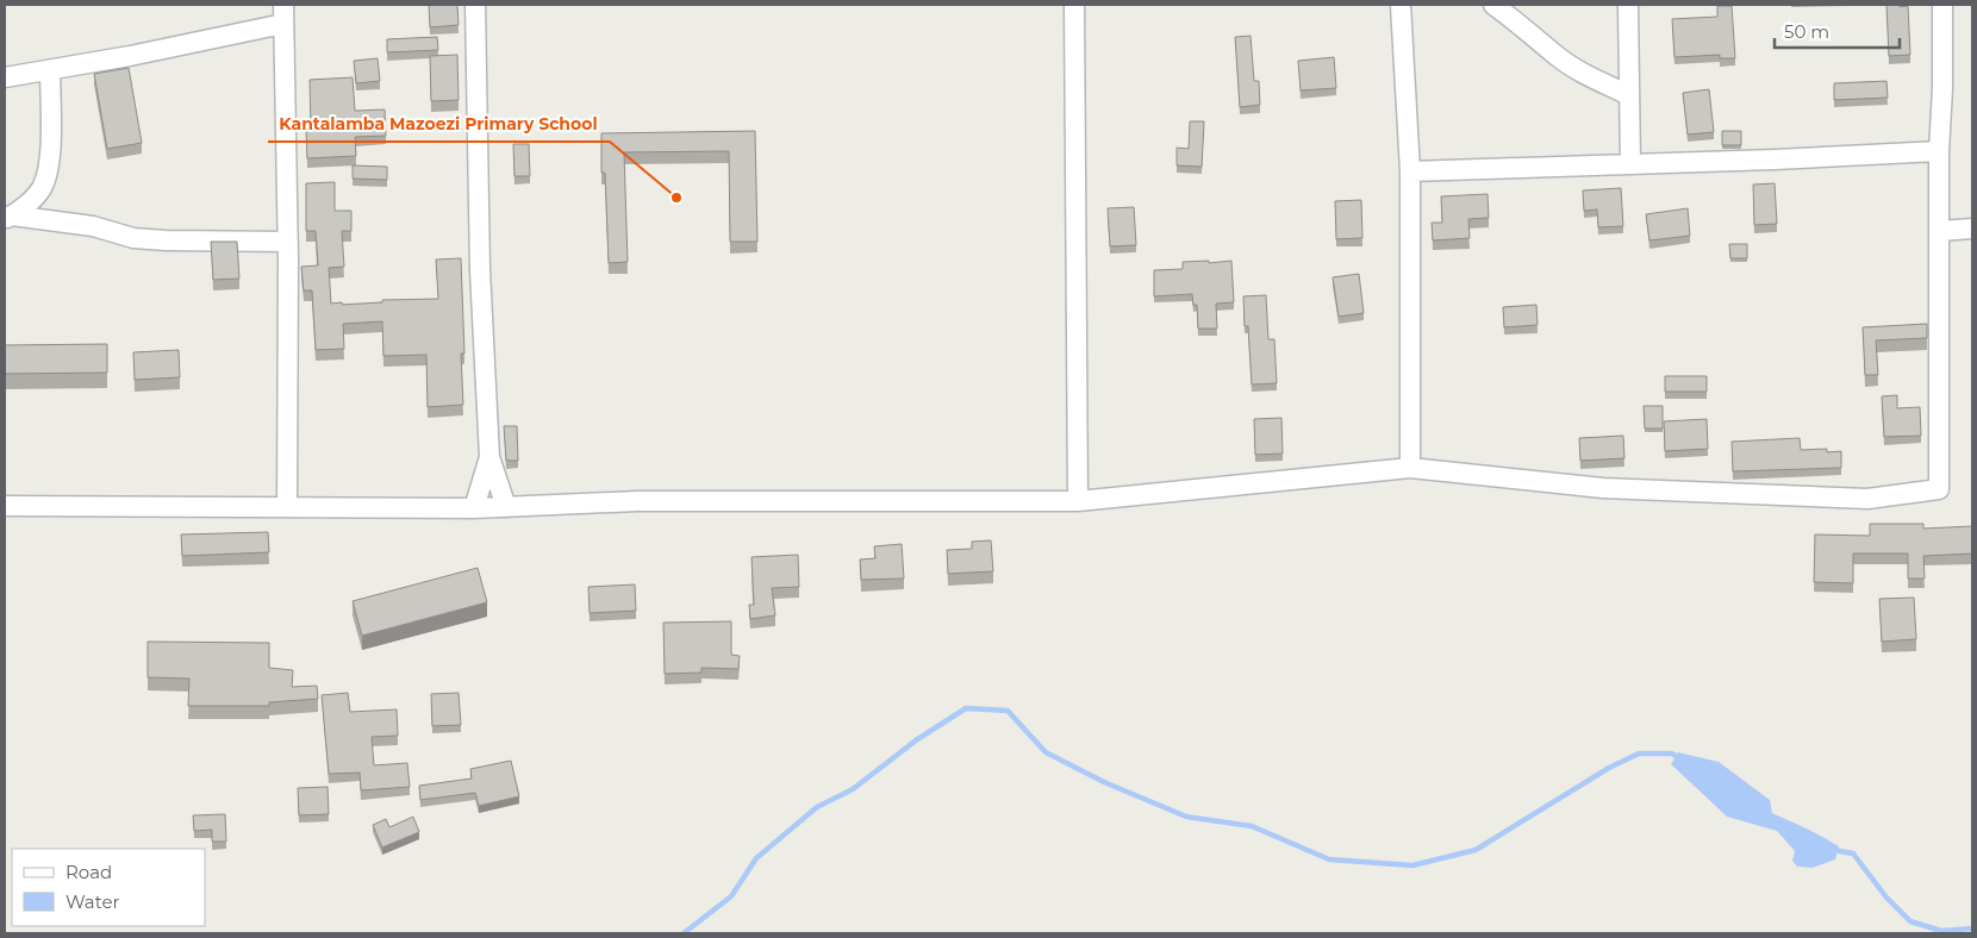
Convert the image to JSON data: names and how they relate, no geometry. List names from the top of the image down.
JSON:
{
  "places": ["Kantalamba Mazoezi Primary School"],
  "legend": ["Road", "Water"],
  "scale_bar": "50 m"
}
